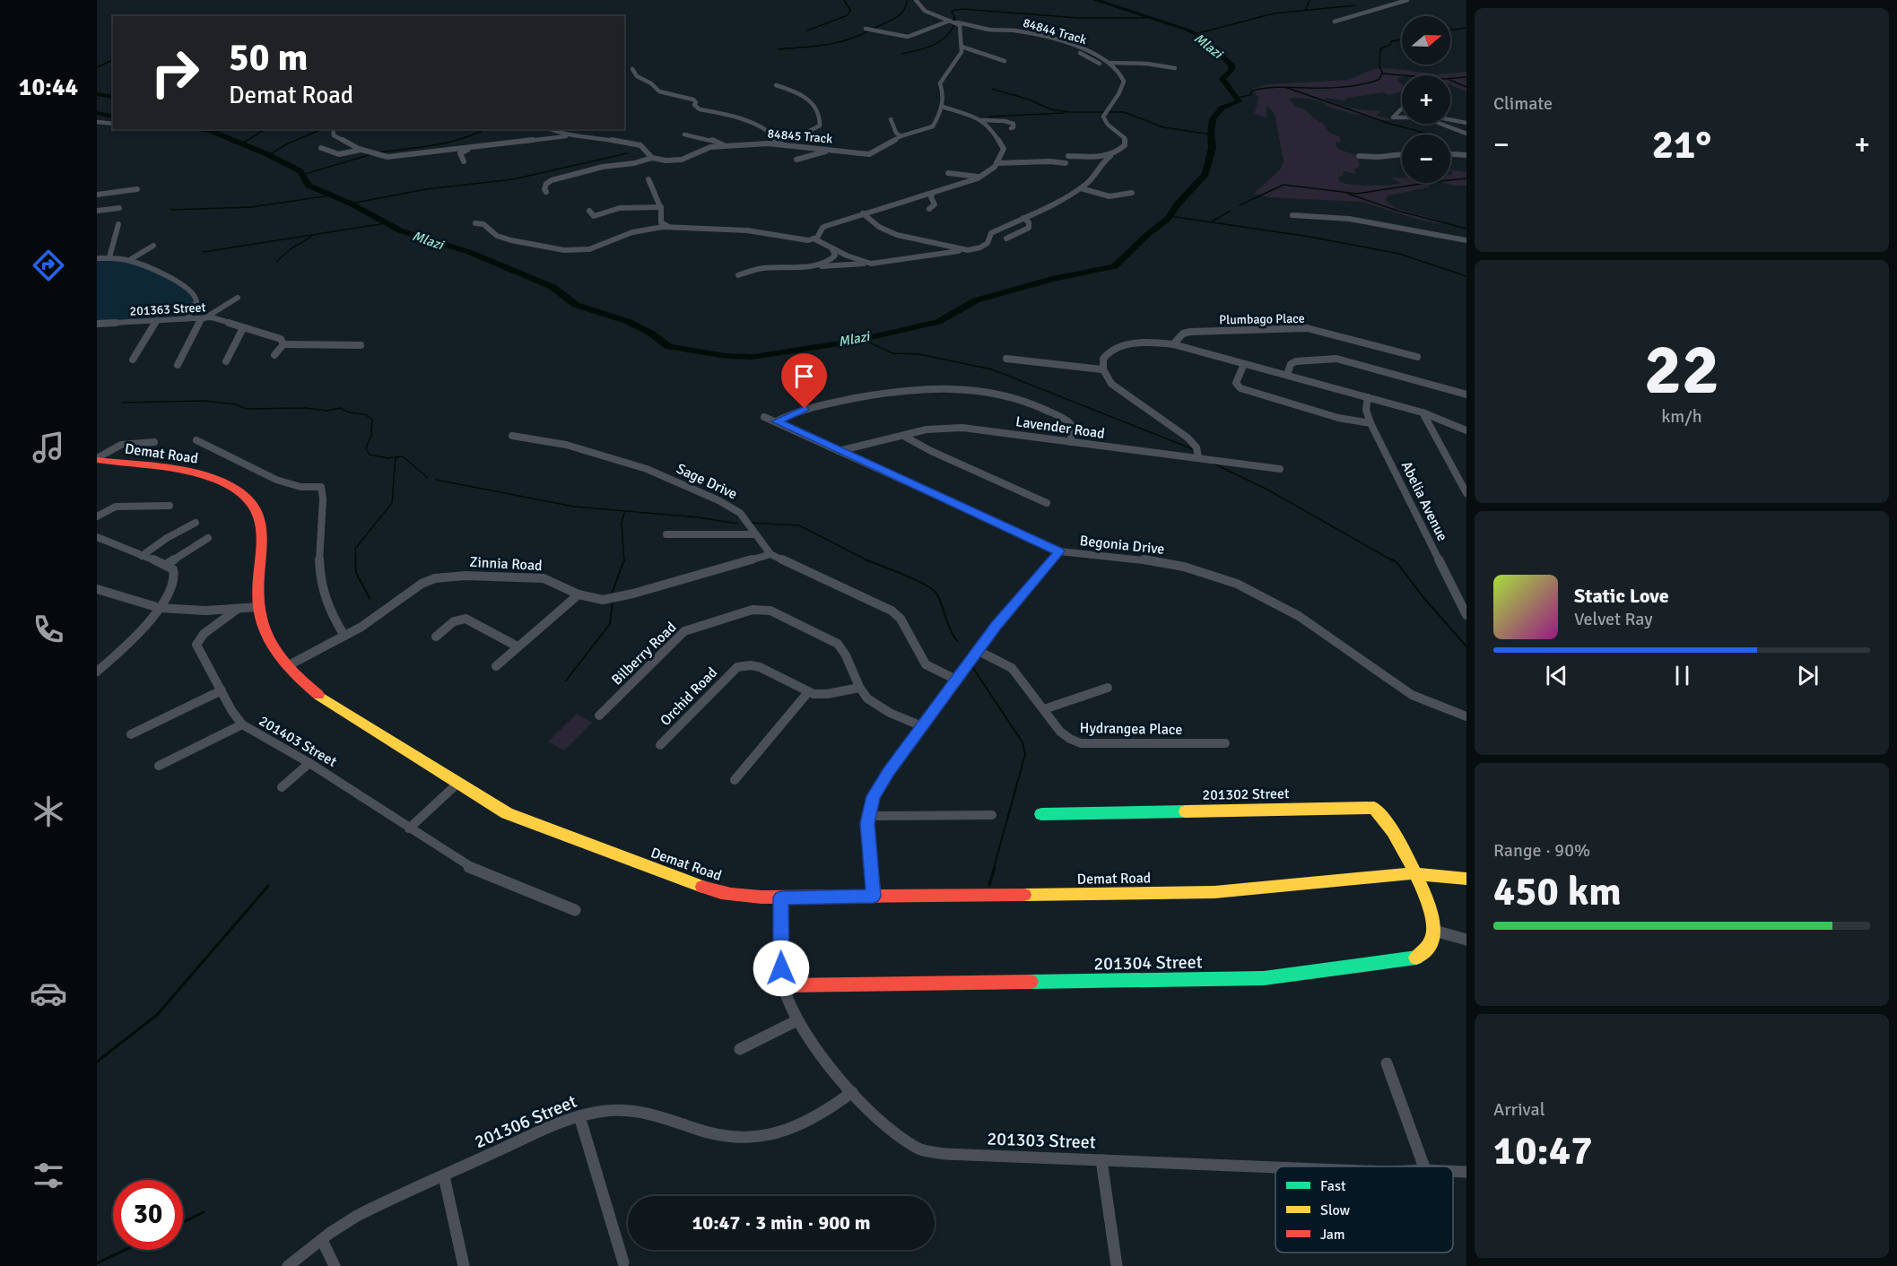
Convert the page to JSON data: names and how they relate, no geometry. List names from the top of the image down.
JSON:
{
  "streets": {
    "street": [
      "84844 Track",
      "84845 Track",
      "201363 Street",
      "Plumbago Place",
      "Lavender Road",
      "Demat Road",
      "Sage Drive",
      "Abelia Avenue",
      "Begonia Drive",
      "Zinnia Road",
      "Bilberry Road",
      "Orchid Road",
      "Hydrangea Place",
      "201403 Street",
      "201302 Street",
      "201304 Street",
      "201306 Street",
      "201303 Street"
    ]
  },
  "crossings": [
    ["Lavender Road", "Begonia Drive"],
    ["Demat Road", "Zinnia Road"],
    ["Demat Road", "201302 Street"],
    ["Demat Road", "201303 Street"],
    ["Sage Drive", "Zinnia Road"],
    ["Bilberry Road", "Orchid Road"],
    ["201304 Street", "201303 Street"],
    ["201306 Street", "201303 Street"]
  ],
  "water": ["Mlazi"],
  "legend": ["Fast", "Slow", "Jam"],
  "north": "right",
  "page": {
    "tabs": "10:44",
    "tile": [
      "Climate",
      ["22", "km/h"],
      ["Range · 90%", "450 km"],
      ["Arrival", "10:47"]
    ],
    "map_buttons": ["+", "−"],
    "turn": ["50 m", "Demat Road"],
    "heat": ["−", "21°", "+"],
    "song": ["Static Love", "Velvet Ray"],
    "limit": "30",
    "trip": "10:47 · 3 min · 900 m"
  }
}
